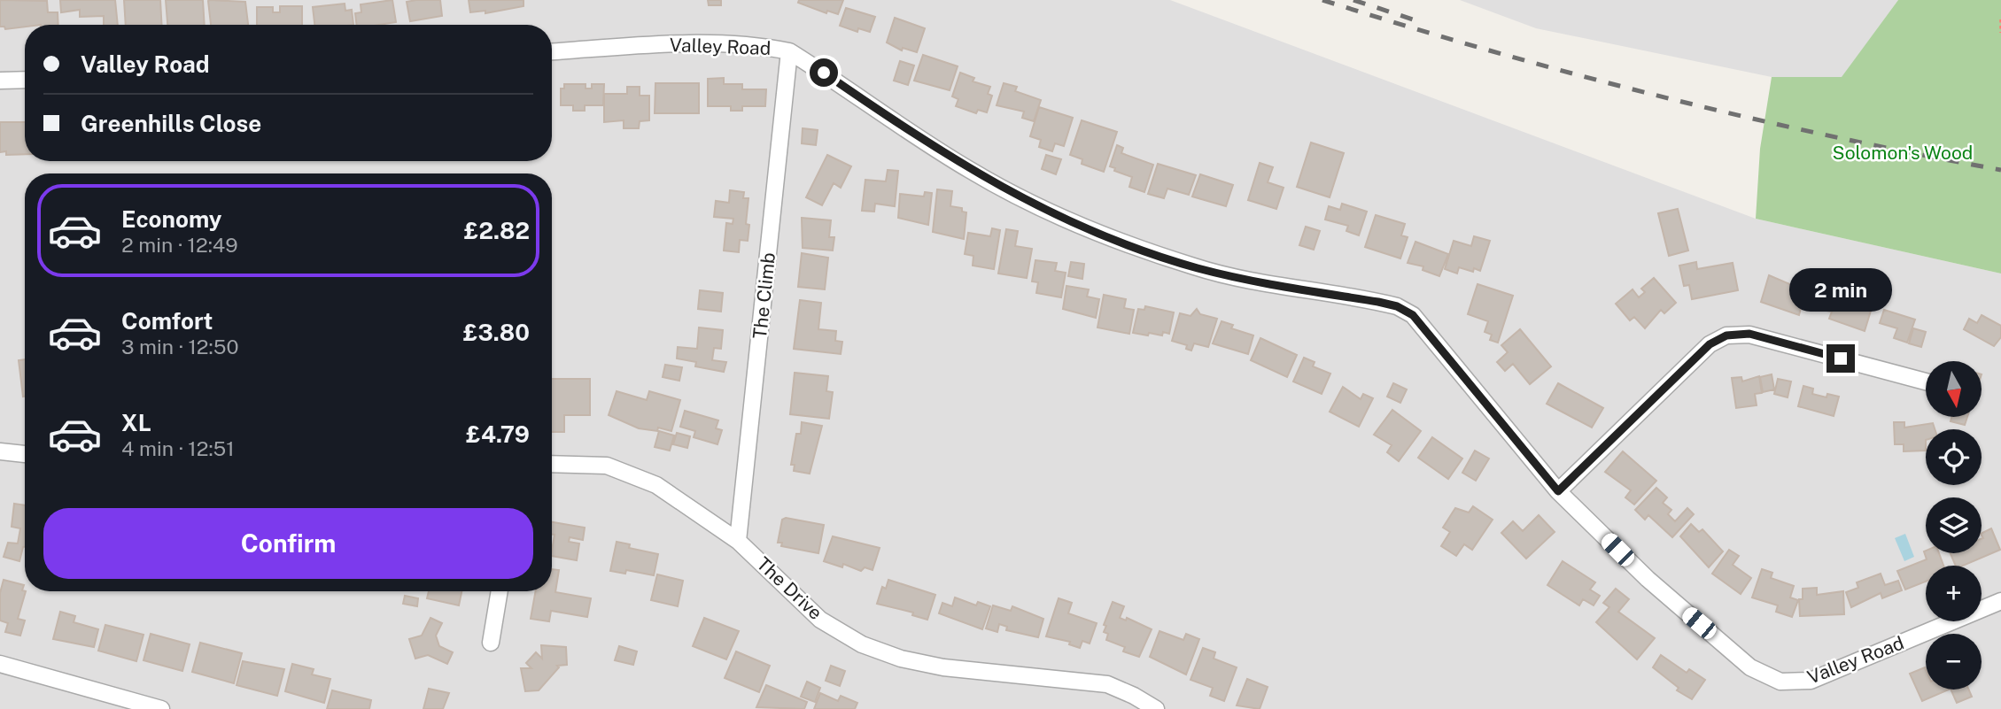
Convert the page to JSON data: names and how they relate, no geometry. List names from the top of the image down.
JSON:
{
  "streets": {
    "street": ["Valley Road", "The Climb", "The Drive"]
  },
  "crossings": [
    ["Valley Road", "The Climb"],
    ["The Climb", "The Drive"]
  ],
  "parks": ["Solomon's Wood"],
  "north": "bottom",
  "page": {
    "banner": ["Valley Road", "Greenhills Close"],
    "list": [
      {
        "name": "Economy",
        "note": "2 min · 12:49",
        "value": "£2.82"
      },
      {
        "name": "Comfort",
        "note": "3 min · 12:50",
        "value": "£3.80"
      },
      {
        "name": "XL",
        "note": "4 min · 12:51",
        "value": "£4.79"
      }
    ],
    "bubble": "2 min",
    "map_buttons": ["+", "−"],
    "buttons": "Confirm"
  }
}
